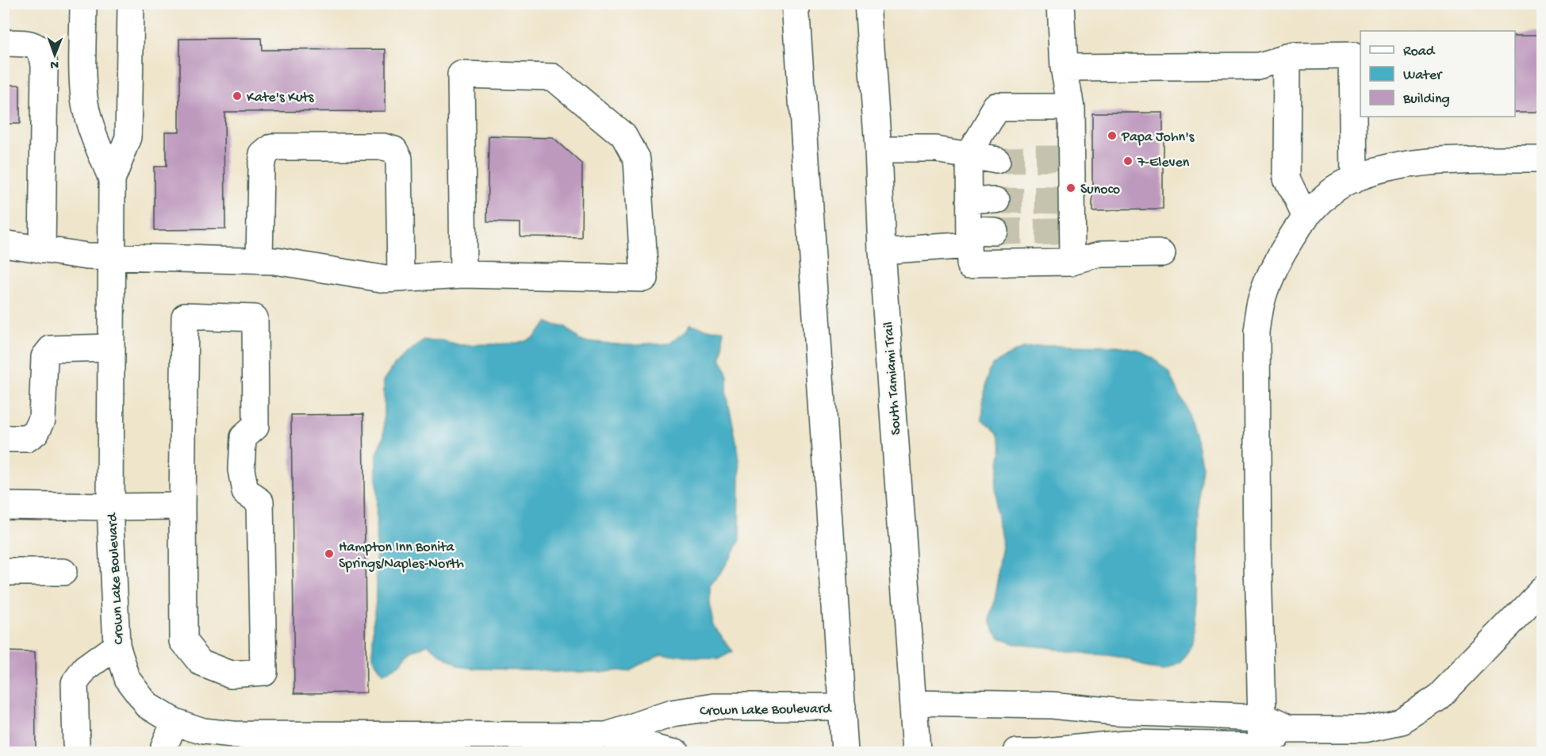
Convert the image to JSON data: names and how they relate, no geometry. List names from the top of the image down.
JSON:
{
  "streets": {
    "street": ["South Tamiami Trail", "Crown Lake Boulevard"]
  },
  "places": [
    "Kate's Kuts",
    "Papa John's",
    "7-Eleven",
    "Sunoco",
    "Hampton Inn Bonita Springs/Naples-North"
  ],
  "legend": ["Road", "Water", "Building"],
  "north": "bottom"
}
